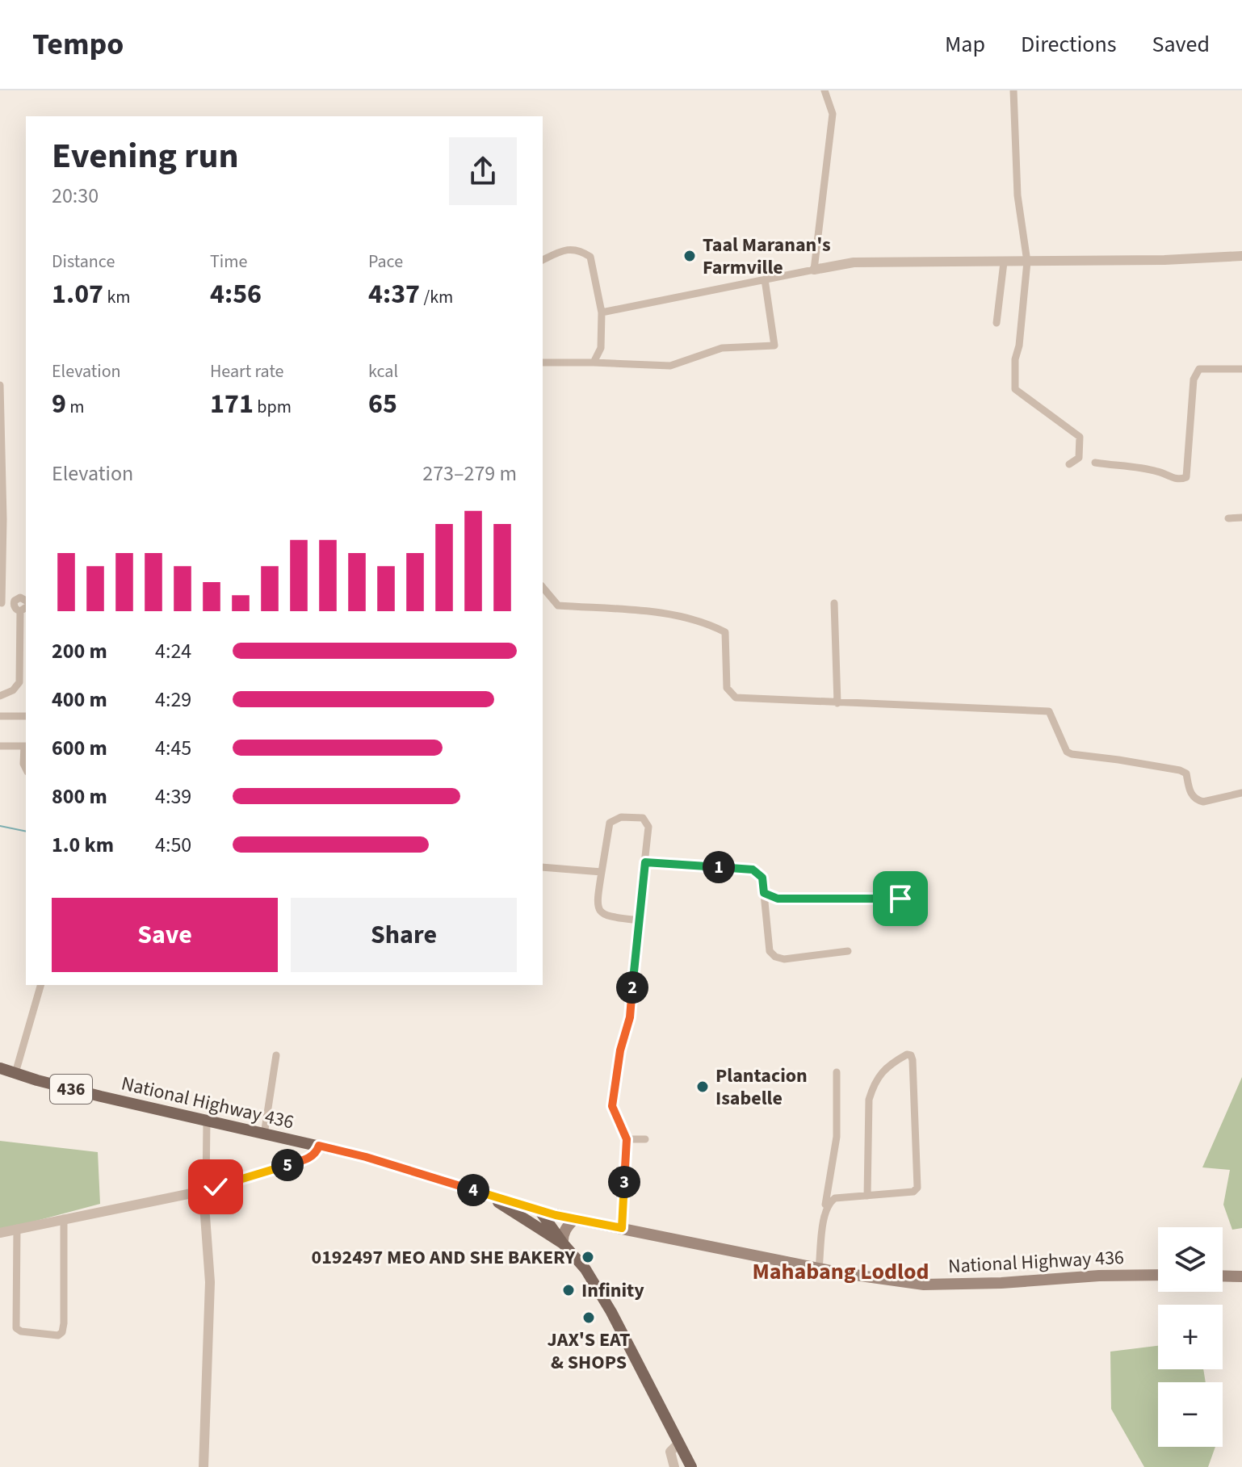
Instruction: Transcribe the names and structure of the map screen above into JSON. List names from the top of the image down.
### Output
{
  "streets": {
    "main road": ["436", "National Highway 436"]
  },
  "districts": ["Mahabang Lodlod"],
  "places": [
    "Taal Maranan's Farmville",
    "Plantacion Isabelle",
    "0192497 MEO AND SHE BAKERY",
    "Infinity",
    "JAX'S EAT & SHOPS"
  ],
  "page": {
    "header": "Tempo",
    "nav": ["Map", "Directions", "Saved"],
    "heading": ["Evening run", "20:30"],
    "stats": [
      ["Distance", "1.07 km"],
      ["Time", "4:56"],
      ["Pace", "4:37 /km"],
      ["Elevation", "9 m"],
      ["Heart rate", "171 bpm"],
      ["kcal", "65"]
    ],
    "chart": ["Elevation", "273–279 m"],
    "list": [
      {
        "name": "200 m",
        "note": "4:24"
      },
      {
        "name": "400 m",
        "note": "4:29"
      },
      {
        "name": "600 m",
        "note": "4:45"
      },
      {
        "name": "800 m",
        "note": "4:39"
      },
      {
        "name": "1.0 km",
        "note": "4:50"
      }
    ],
    "pins": [
      "1",
      "2",
      "5",
      "3",
      "4"
    ],
    "buttons": ["Save", "Share"],
    "map_buttons": ["+", "−"]
  }
}
